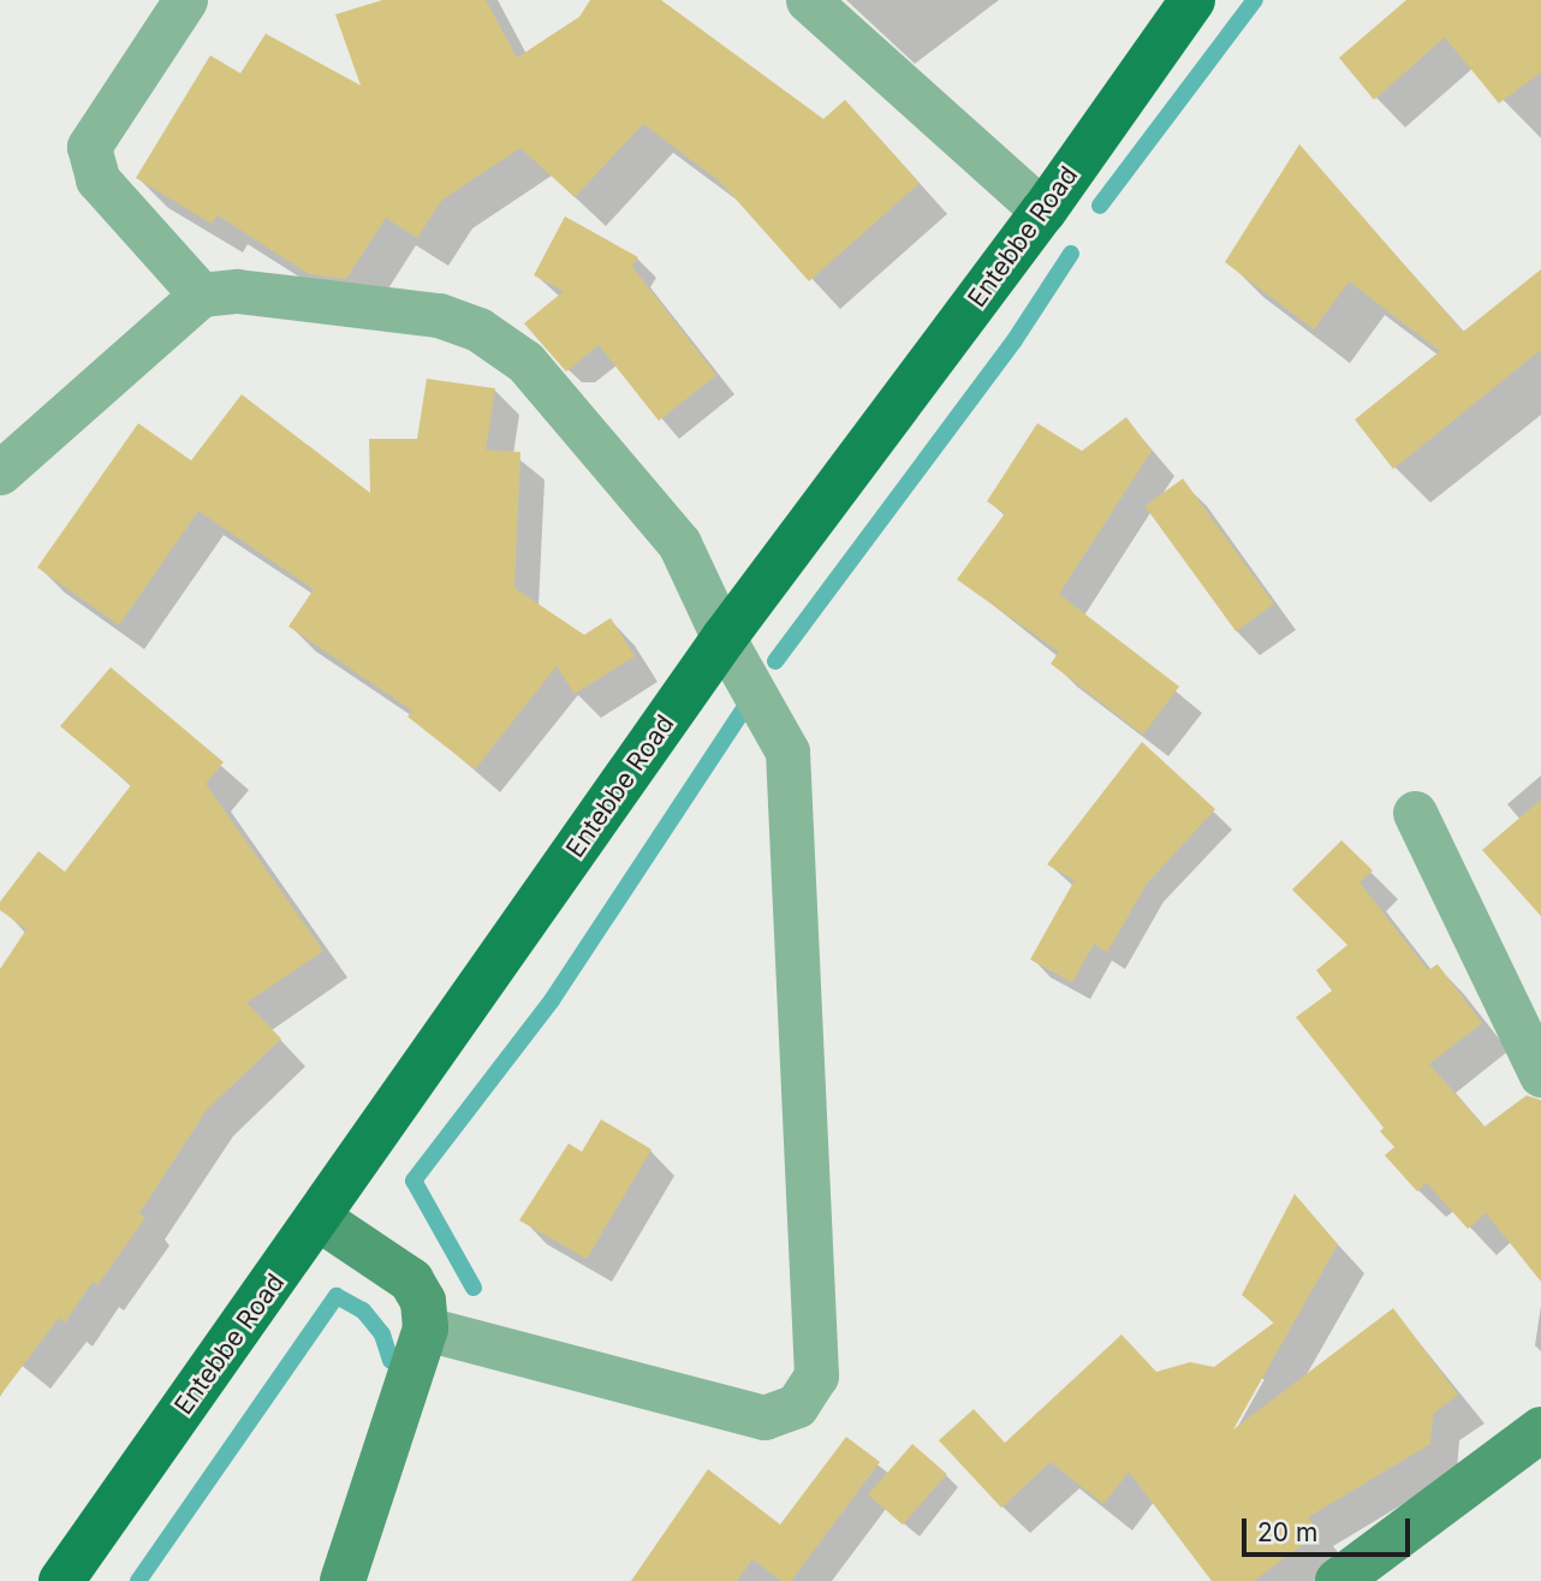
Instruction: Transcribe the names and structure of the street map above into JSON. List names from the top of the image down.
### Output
{
  "streets": {
    "main road": ["Entebbe Road"]
  },
  "scale_bar": "20 m"
}
